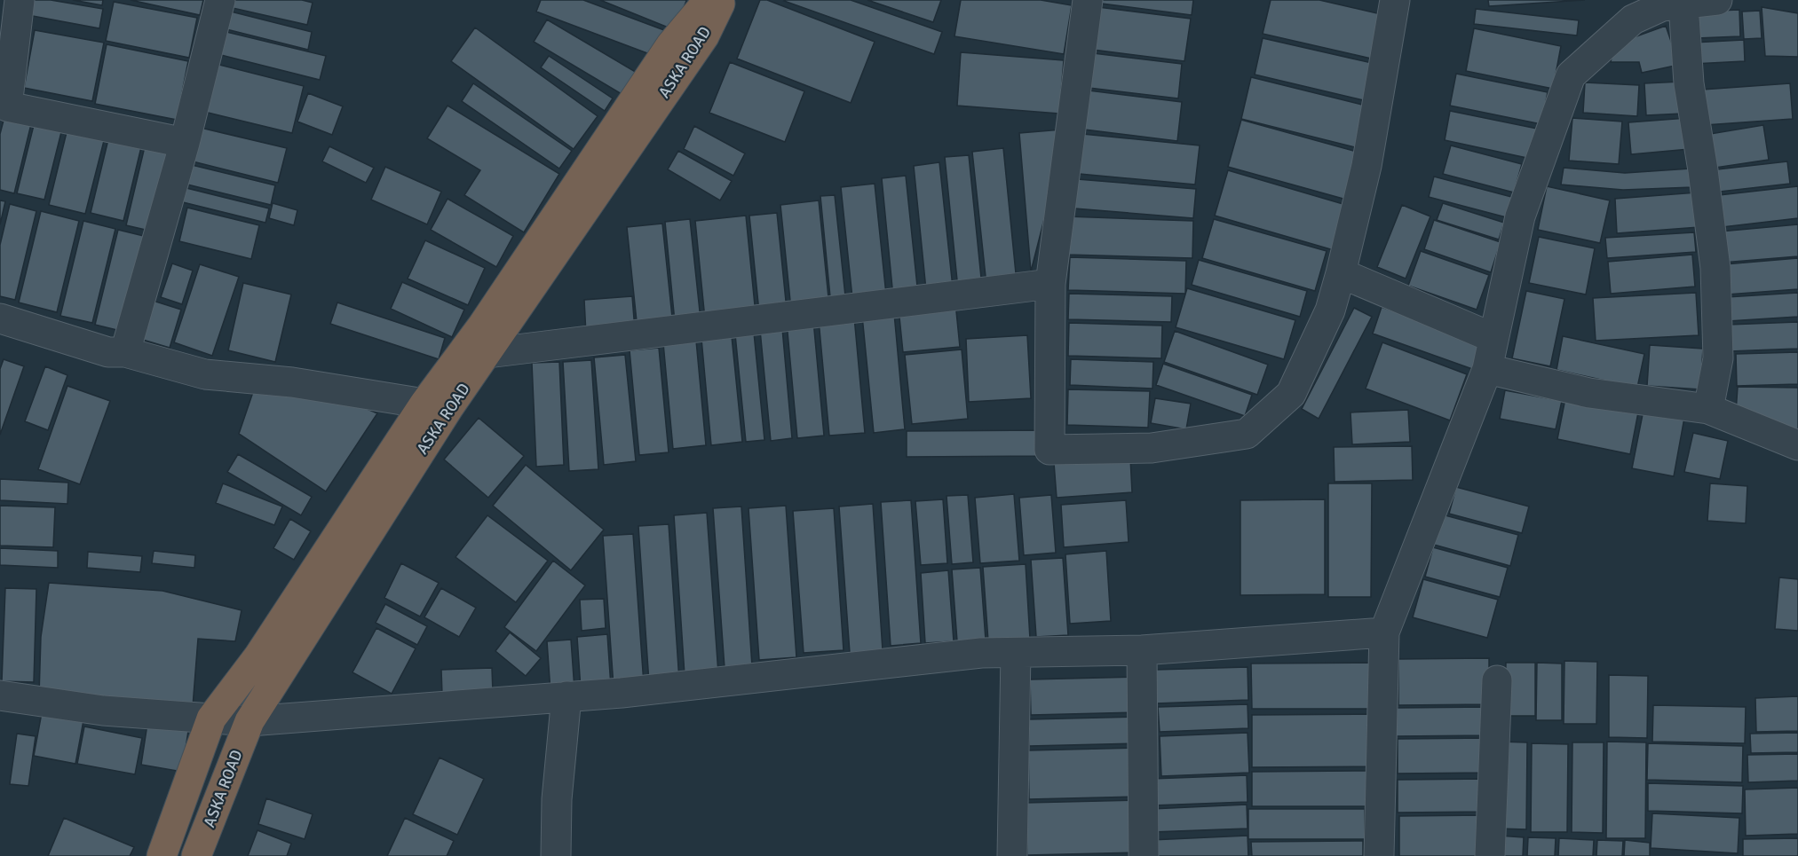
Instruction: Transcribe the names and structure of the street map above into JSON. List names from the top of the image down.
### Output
{
  "streets": {
    "highway": ["ASKA ROAD"]
  }
}
